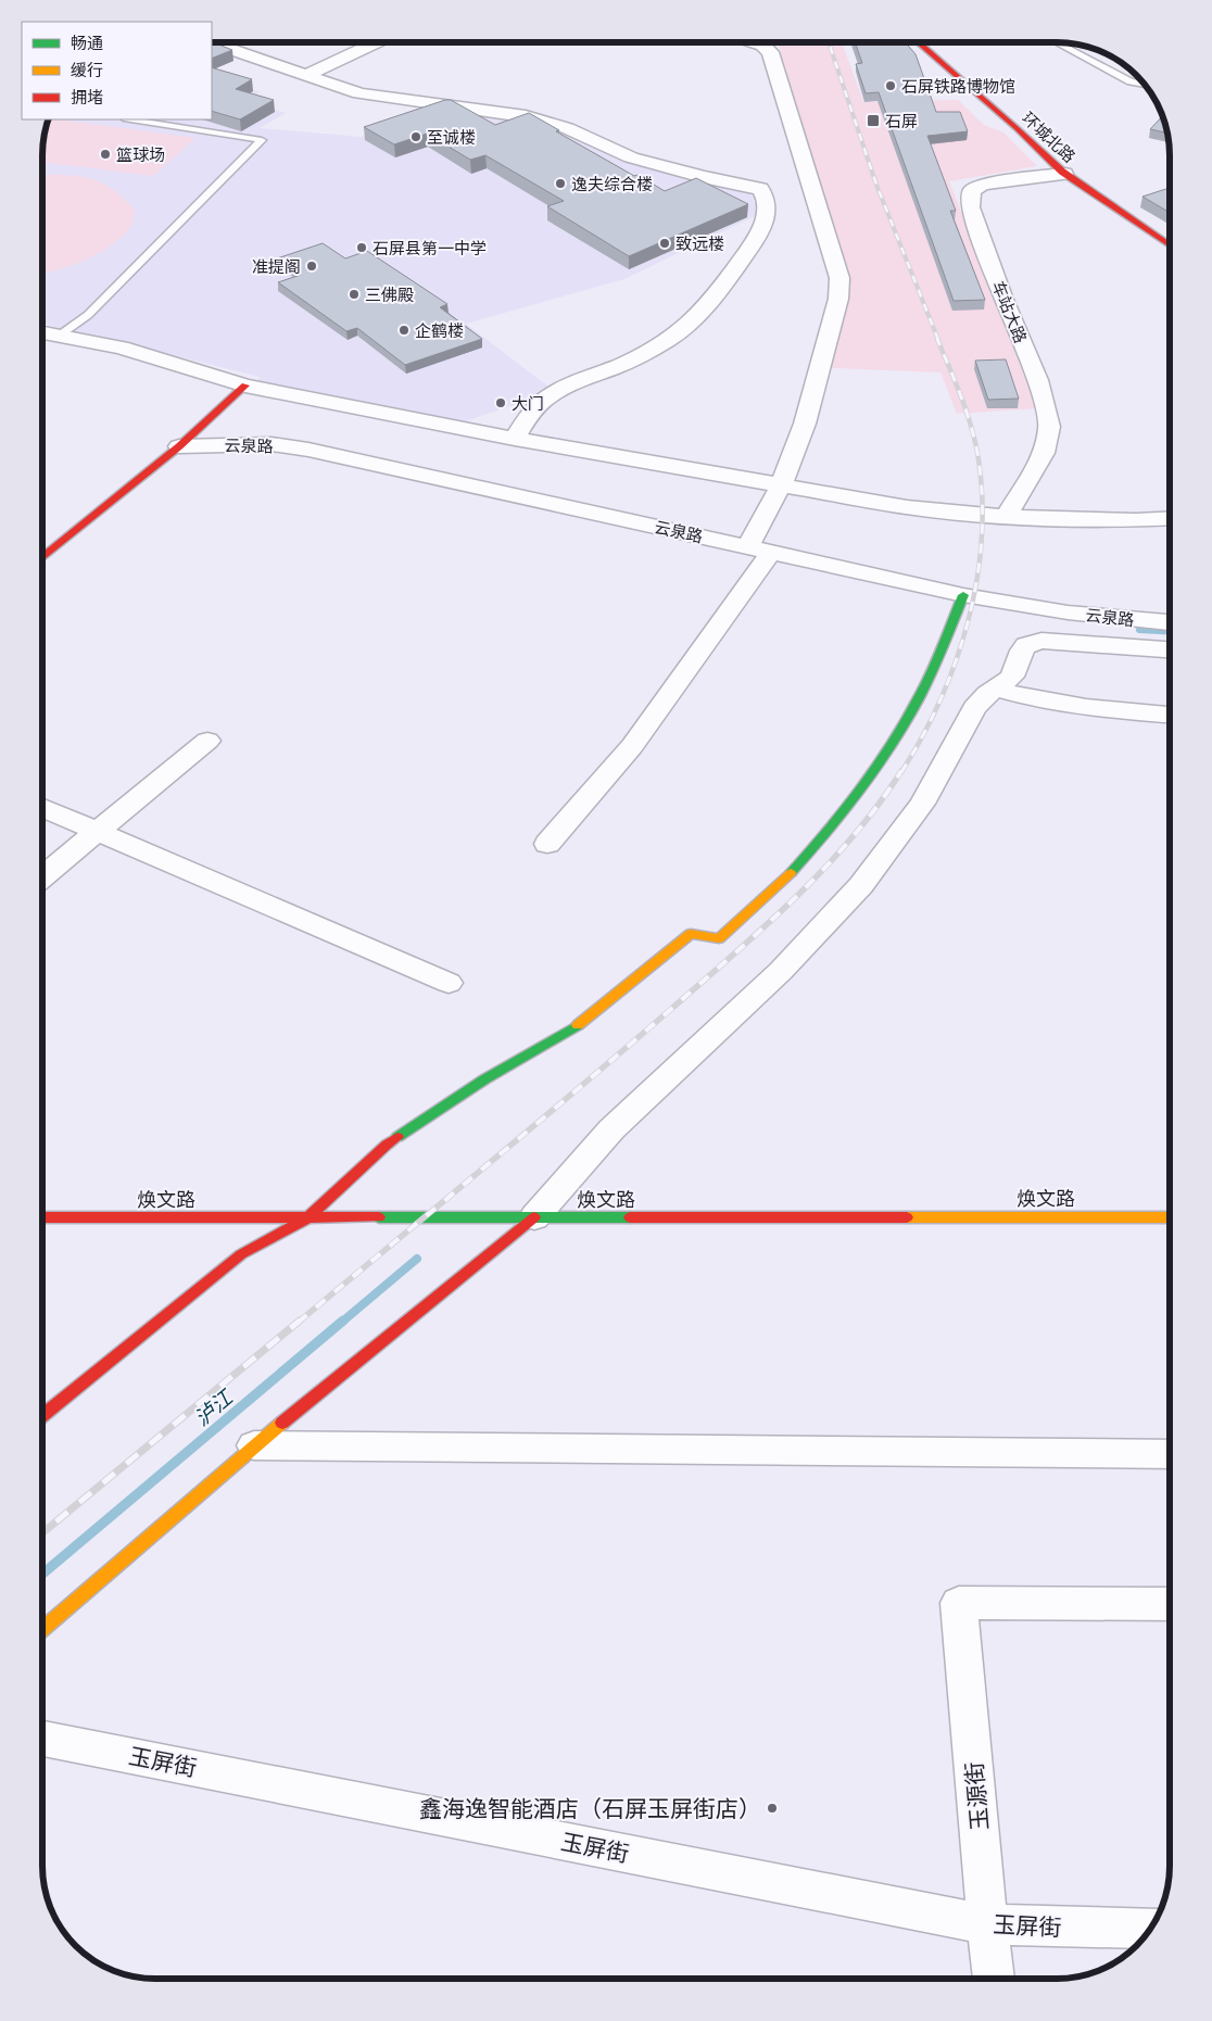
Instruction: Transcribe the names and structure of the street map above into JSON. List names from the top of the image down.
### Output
{
  "streets": {
    "street": [
      "环城北路",
      "车站大路",
      "云泉路",
      "焕文路",
      "玉屏街",
      "玉源街"
    ]
  },
  "crossings": [
    ["环城北路", "车站大路"],
    ["玉屏街", "玉源街"]
  ],
  "water": ["泸江"],
  "places": {
    "other": [
      "石屏铁路博物馆",
      "至诚楼",
      "篮球场",
      "逸夫综合楼",
      "致远楼",
      "石屏县第一中学",
      "准提阁",
      "三佛殿",
      "企鹤楼",
      "大门",
      "鑫海逸智能酒店（石屏玉屏街店）"
    ],
    "transit": ["石屏"]
  },
  "legend": ["畅通", "缓行", "拥堵"]
}
